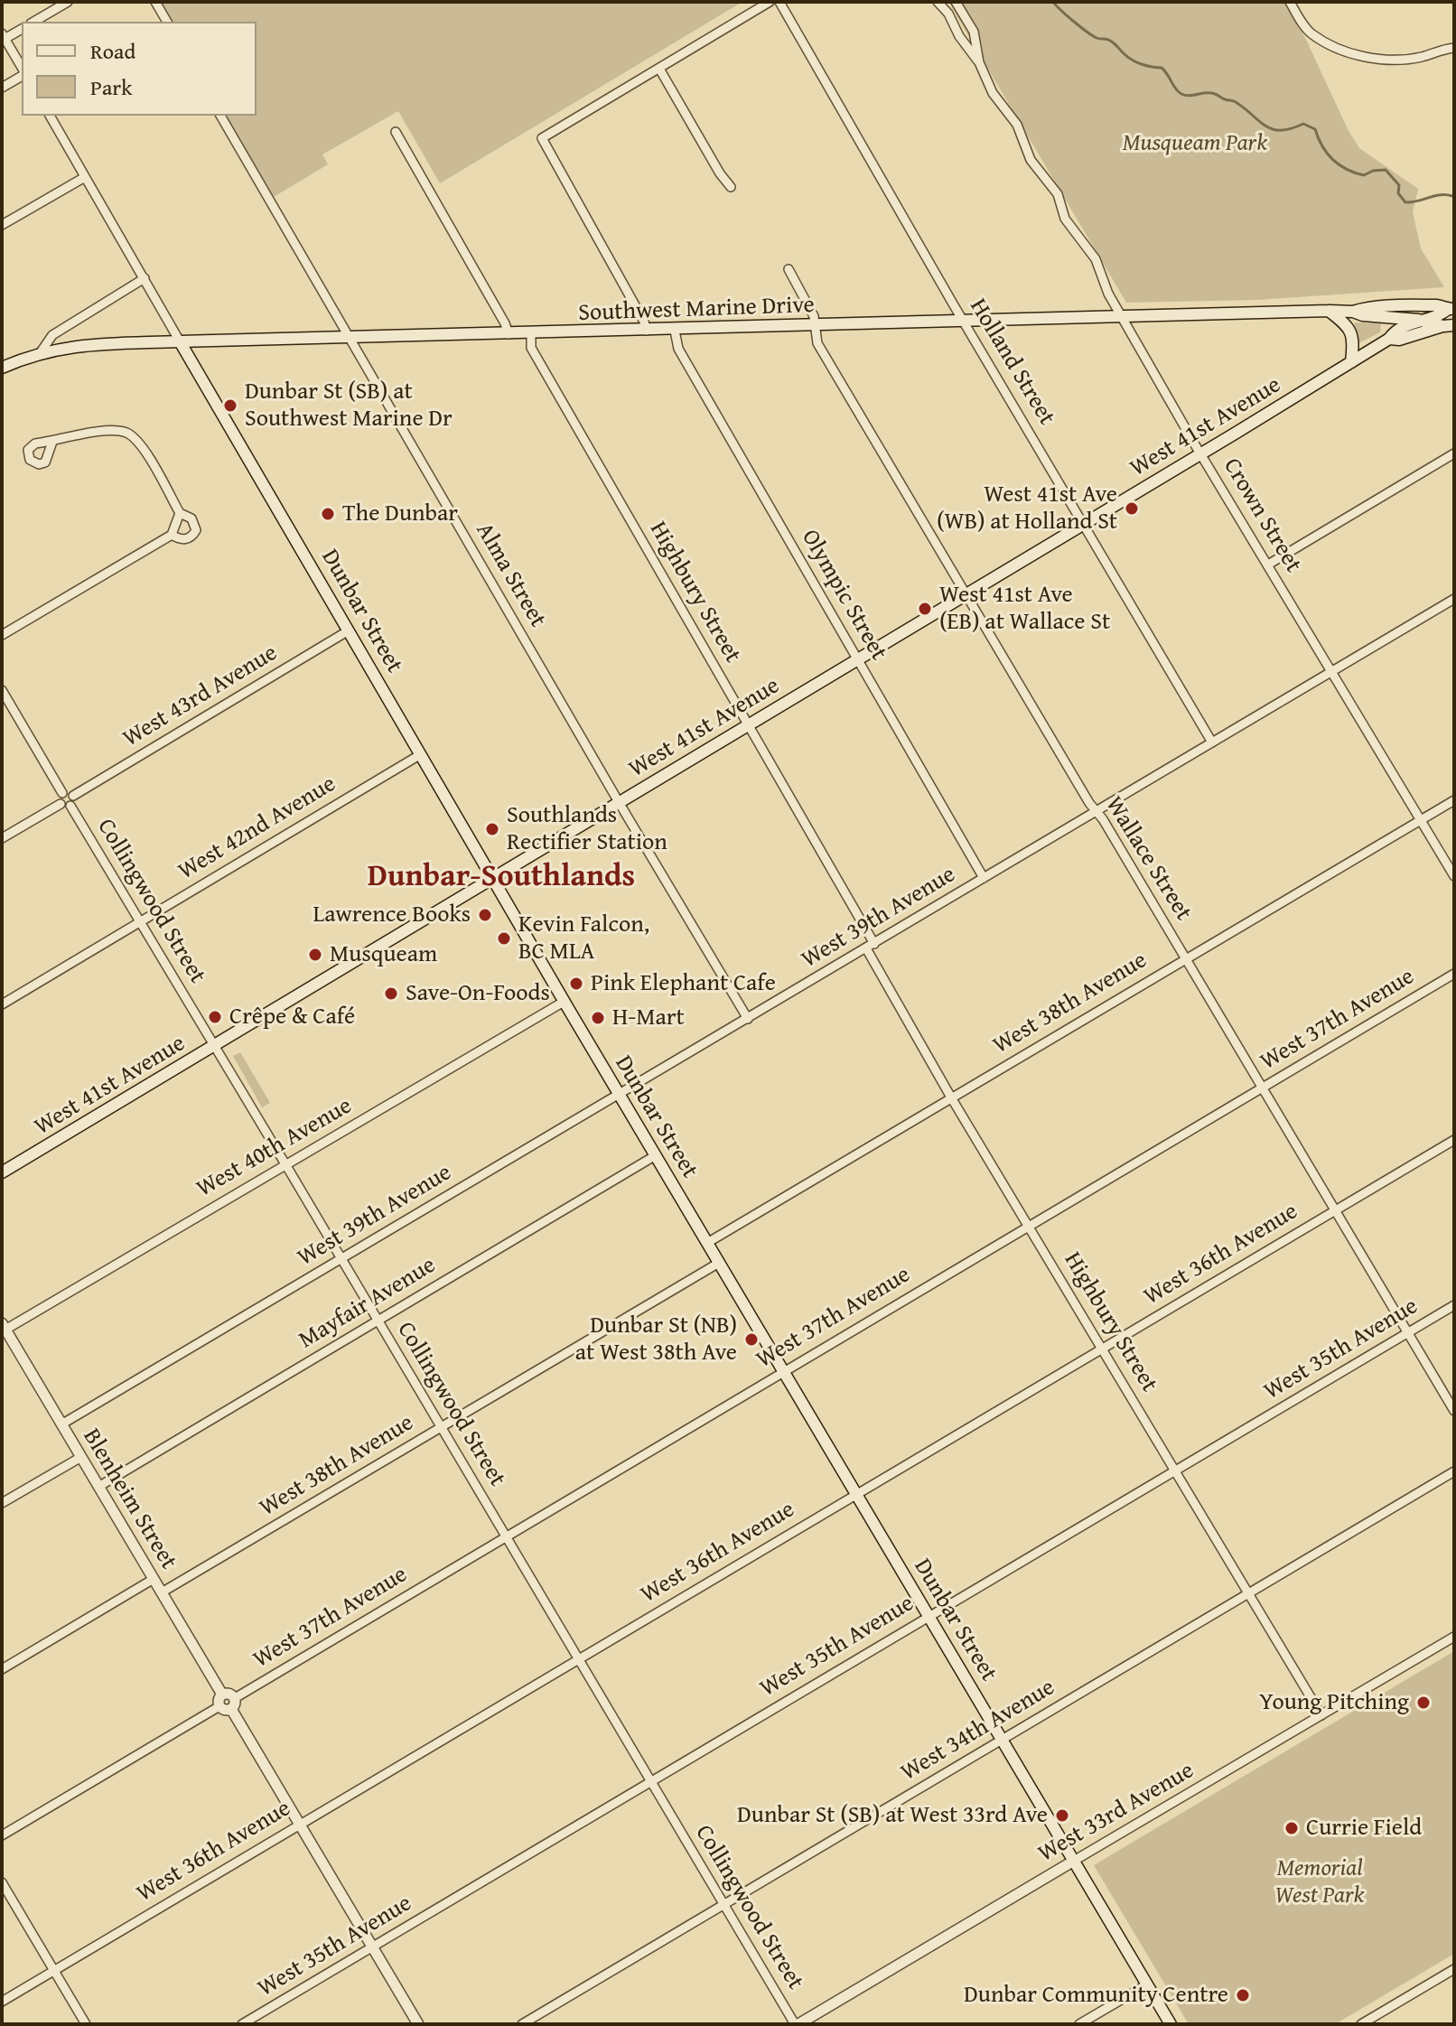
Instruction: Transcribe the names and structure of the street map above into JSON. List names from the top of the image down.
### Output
{
  "streets": {
    "main road": ["Southwest Marine Drive", "West 41st Avenue", "Dunbar Street"],
    "street": [
      "Holland Street",
      "Crown Street",
      "Alma Street",
      "Highbury Street",
      "Olympic Street",
      "West 43rd Avenue",
      "West 42nd Avenue",
      "Wallace Street",
      "Collingwood Street",
      "West 39th Avenue",
      "West 38th Avenue",
      "West 37th Avenue",
      "West 40th Avenue",
      "West 36th Avenue",
      "Mayfair Avenue",
      "West 35th Avenue",
      "Blenheim Street",
      "West 34th Avenue",
      "West 33rd Avenue"
    ]
  },
  "crossings": [
    ["Southwest Marine Drive", "Holland Street"],
    ["Southwest Marine Drive", "West 41st Avenue"],
    ["Southwest Marine Drive", "Crown Street"],
    ["Southwest Marine Drive", "Alma Street"],
    ["Southwest Marine Drive", "Highbury Street"],
    ["Southwest Marine Drive", "Olympic Street"],
    ["Southwest Marine Drive", "Dunbar Street"],
    ["Southwest Marine Drive", "Wallace Street"],
    ["Holland Street", "West 41st Avenue"],
    ["Holland Street", "West 39th Avenue"],
    ["West 41st Avenue", "Crown Street"],
    ["West 41st Avenue", "Alma Street"],
    ["West 41st Avenue", "Highbury Street"],
    ["West 41st Avenue", "Olympic Street"],
    ["West 41st Avenue", "Dunbar Street"],
    ["West 41st Avenue", "Wallace Street"],
    ["West 41st Avenue", "Collingwood Street"],
    ["Crown Street", "West 39th Avenue"],
    ["Crown Street", "West 38th Avenue"],
    ["Alma Street", "West 39th Avenue"],
    ["Highbury Street", "West 39th Avenue"],
    ["Highbury Street", "West 38th Avenue"],
    ["Highbury Street", "West 37th Avenue"],
    ["Highbury Street", "West 36th Avenue"],
    ["Highbury Street", "West 35th Avenue"],
    ["Highbury Street", "West 34th Avenue"],
    ["Highbury Street", "West 33rd Avenue"],
    ["Olympic Street", "West 39th Avenue"],
    ["Dunbar Street", "West 43rd Avenue"],
    ["Dunbar Street", "West 42nd Avenue"],
    ["Dunbar Street", "West 39th Avenue"],
    ["Dunbar Street", "West 38th Avenue"],
    ["Dunbar Street", "West 37th Avenue"],
    ["Dunbar Street", "West 40th Avenue"],
    ["Dunbar Street", "West 36th Avenue"],
    ["Dunbar Street", "Mayfair Avenue"],
    ["Dunbar Street", "West 35th Avenue"],
    ["Dunbar Street", "West 34th Avenue"],
    ["Dunbar Street", "West 33rd Avenue"],
    ["West 43rd Avenue", "Collingwood Street"],
    ["West 42nd Avenue", "Collingwood Street"],
    ["Wallace Street", "West 39th Avenue"],
    ["Wallace Street", "West 38th Avenue"],
    ["Wallace Street", "West 37th Avenue"],
    ["Wallace Street", "West 36th Avenue"],
    ["Wallace Street", "West 35th Avenue"],
    ["Collingwood Street", "West 39th Avenue"],
    ["Collingwood Street", "West 38th Avenue"],
    ["Collingwood Street", "West 37th Avenue"],
    ["Collingwood Street", "West 40th Avenue"],
    ["Collingwood Street", "West 36th Avenue"],
    ["Collingwood Street", "Mayfair Avenue"],
    ["Collingwood Street", "West 35th Avenue"],
    ["Collingwood Street", "West 34th Avenue"],
    ["Collingwood Street", "West 33rd Avenue"],
    ["West 39th Avenue", "Blenheim Street"],
    ["West 38th Avenue", "Blenheim Street"],
    ["West 37th Avenue", "Blenheim Street"],
    ["West 40th Avenue", "Blenheim Street"],
    ["Mayfair Avenue", "Blenheim Street"]
  ],
  "districts": ["Dunbar-Southlands"],
  "parks": ["Musqueam Park", "Memorial West Park"],
  "places": [
    "Dunbar St (SB) at Southwest Marine Dr",
    "West 41st Ave (WB) at Holland St",
    "The Dunbar",
    "West 41st Ave (EB) at Wallace St",
    "Southlands Rectifier Station",
    "Lawrence Books",
    "Kevin Falcon, BC MLA",
    "Musqueam",
    "Pink Elephant Cafe",
    "Save-On-Foods",
    "Crêpe & Café",
    "H-Mart",
    "Dunbar St (NB) at West 38th Ave",
    "Young Pitching",
    "Dunbar St (SB) at West 33rd Ave",
    "Currie Field",
    "Dunbar Community Centre"
  ],
  "legend": ["Road", "Park"]
}
